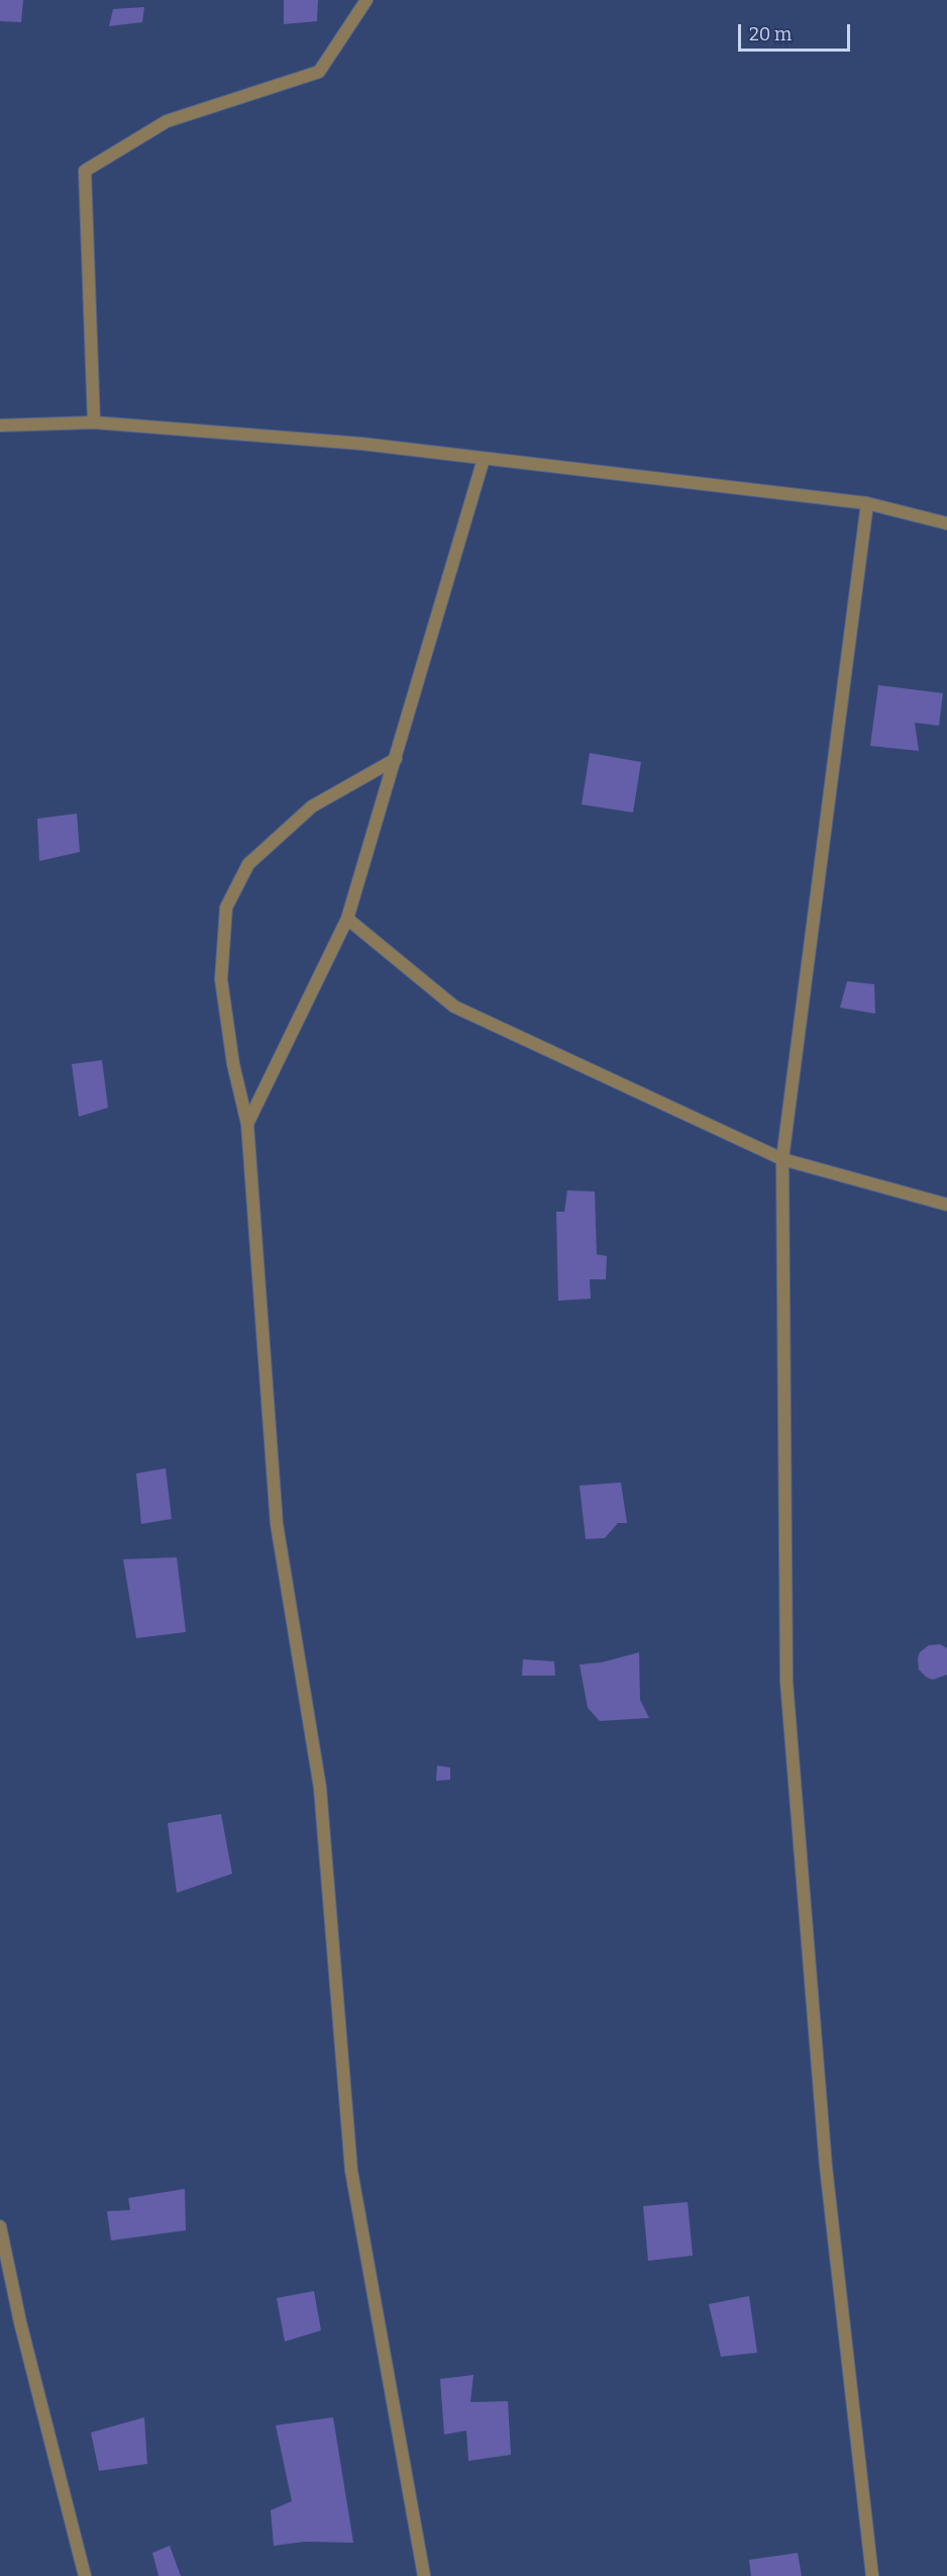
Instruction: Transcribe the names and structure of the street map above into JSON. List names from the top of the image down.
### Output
{
  "scale_bar": "20 m"
}
